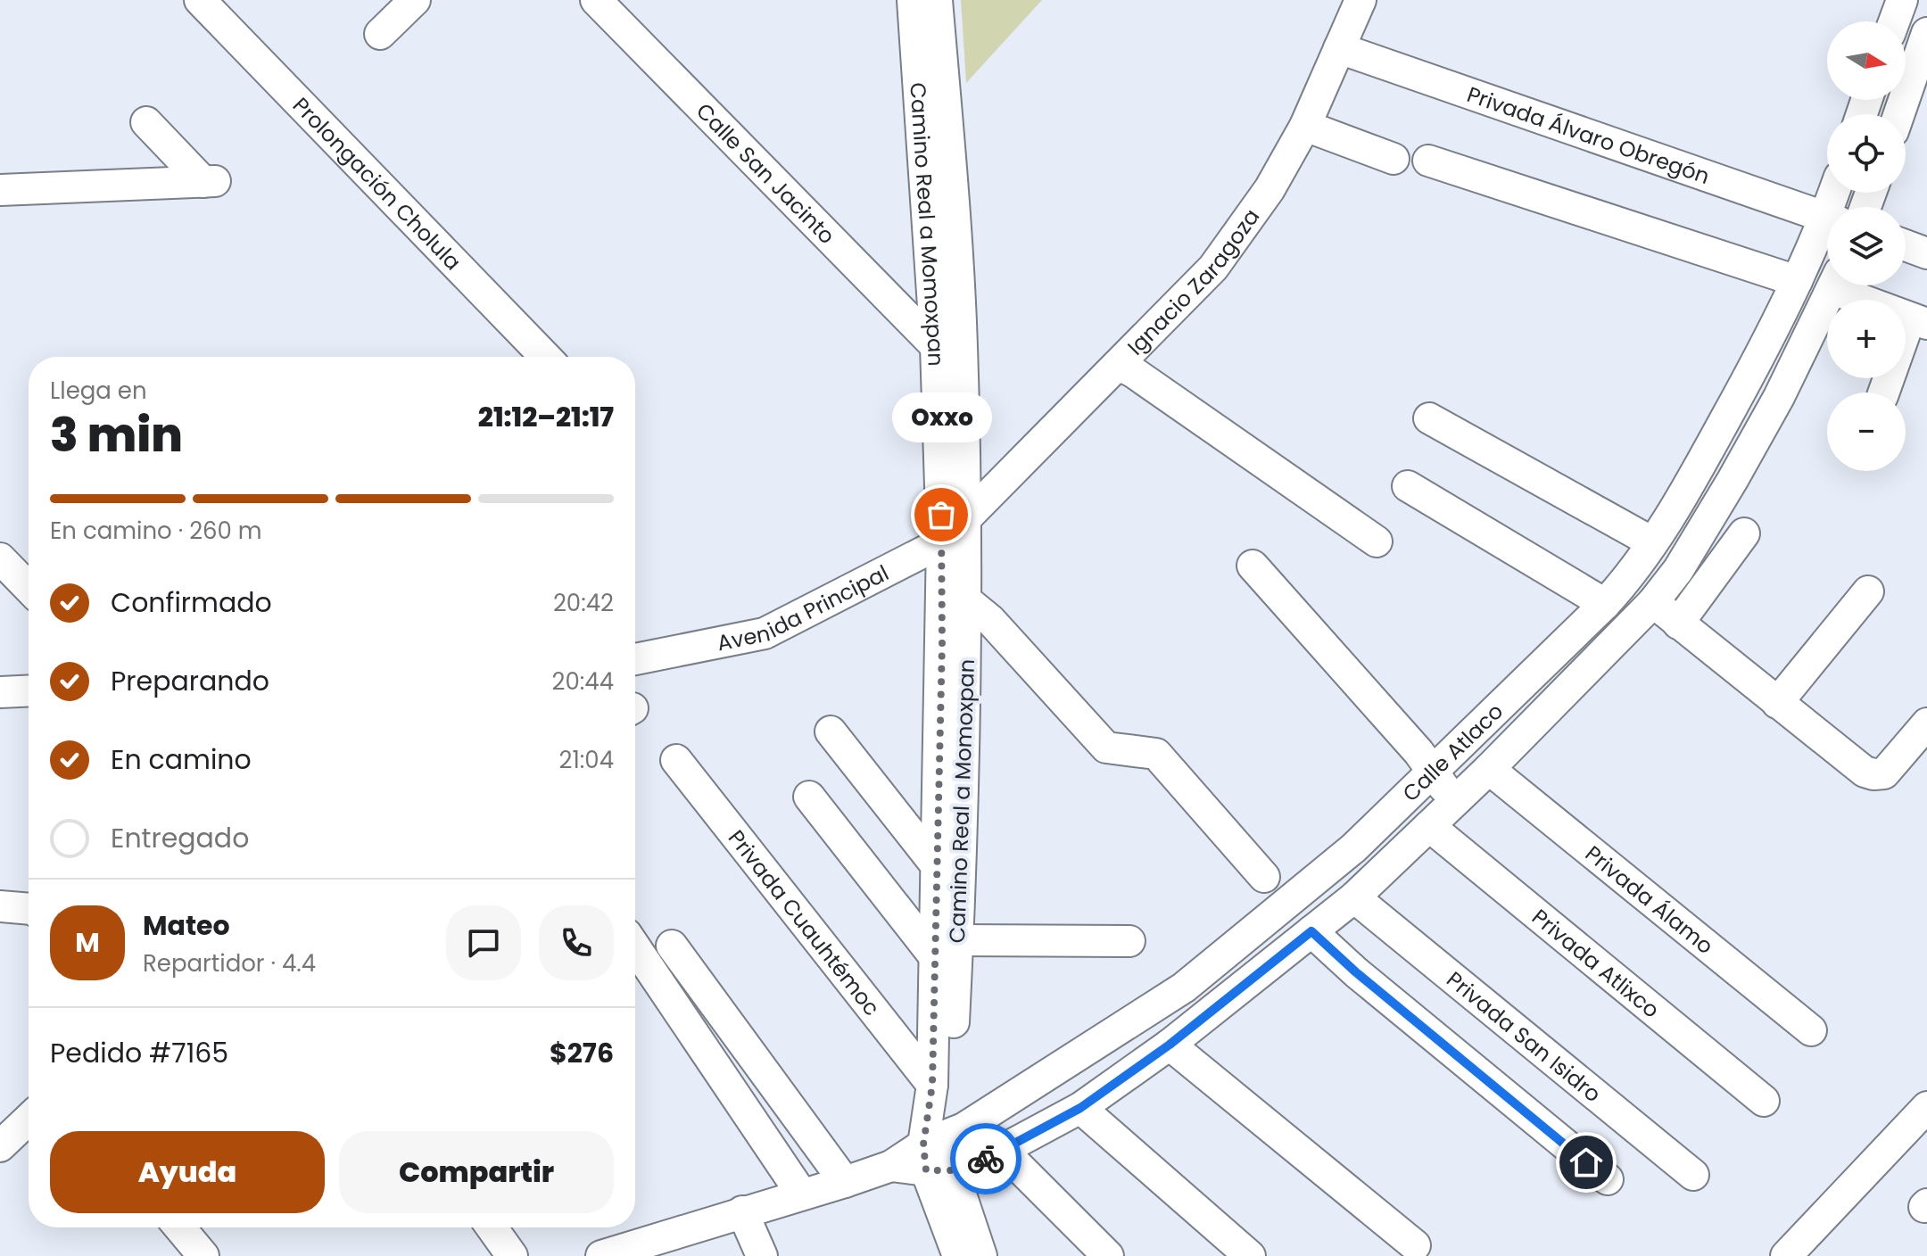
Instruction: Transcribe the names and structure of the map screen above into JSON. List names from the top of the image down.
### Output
{
  "streets": {
    "street": [
      "Privada Álvaro Obregón",
      "Calle San Jacinto",
      "Prolongación Cholula",
      "Camino Real a Momoxpan",
      "Ignacio Zaragoza",
      "Avenida Principal",
      "Calle Atlaco",
      "Privada Álamo",
      "Privada Cuauhtémoc",
      "Privada Atlixco",
      "Privada San Isidro"
    ]
  },
  "crossings": [
    ["Privada Álvaro Obregón", "Ignacio Zaragoza"],
    ["Calle San Jacinto", "Camino Real a Momoxpan"],
    ["Camino Real a Momoxpan", "Ignacio Zaragoza"],
    ["Camino Real a Momoxpan", "Avenida Principal"],
    ["Camino Real a Momoxpan", "Calle Atlaco"],
    ["Camino Real a Momoxpan", "Privada Cuauhtémoc"],
    ["Ignacio Zaragoza", "Avenida Principal"],
    ["Calle Atlaco", "Privada Álamo"],
    ["Calle Atlaco", "Privada Atlixco"],
    ["Calle Atlaco", "Privada San Isidro"]
  ],
  "places": ["Oxxo"],
  "north": "right",
  "page": {
    "map_buttons": ["+", "−"],
    "heading": ["3 min", "Llega en", "21:12–21:17"],
    "panel": [
      "Mateo",
      "Repartidor · 4.4",
      "Pedido #7165",
      "$276"
    ],
    "bubble": "Oxxo",
    "bar": "En camino · 260 m",
    "list": [
      ["Confirmado", "20:42"],
      ["Preparando", "20:44"],
      ["En camino", "21:04"],
      "Entregado"
    ],
    "round": "M",
    "buttons": ["Ayuda", "Compartir"]
  }
}
